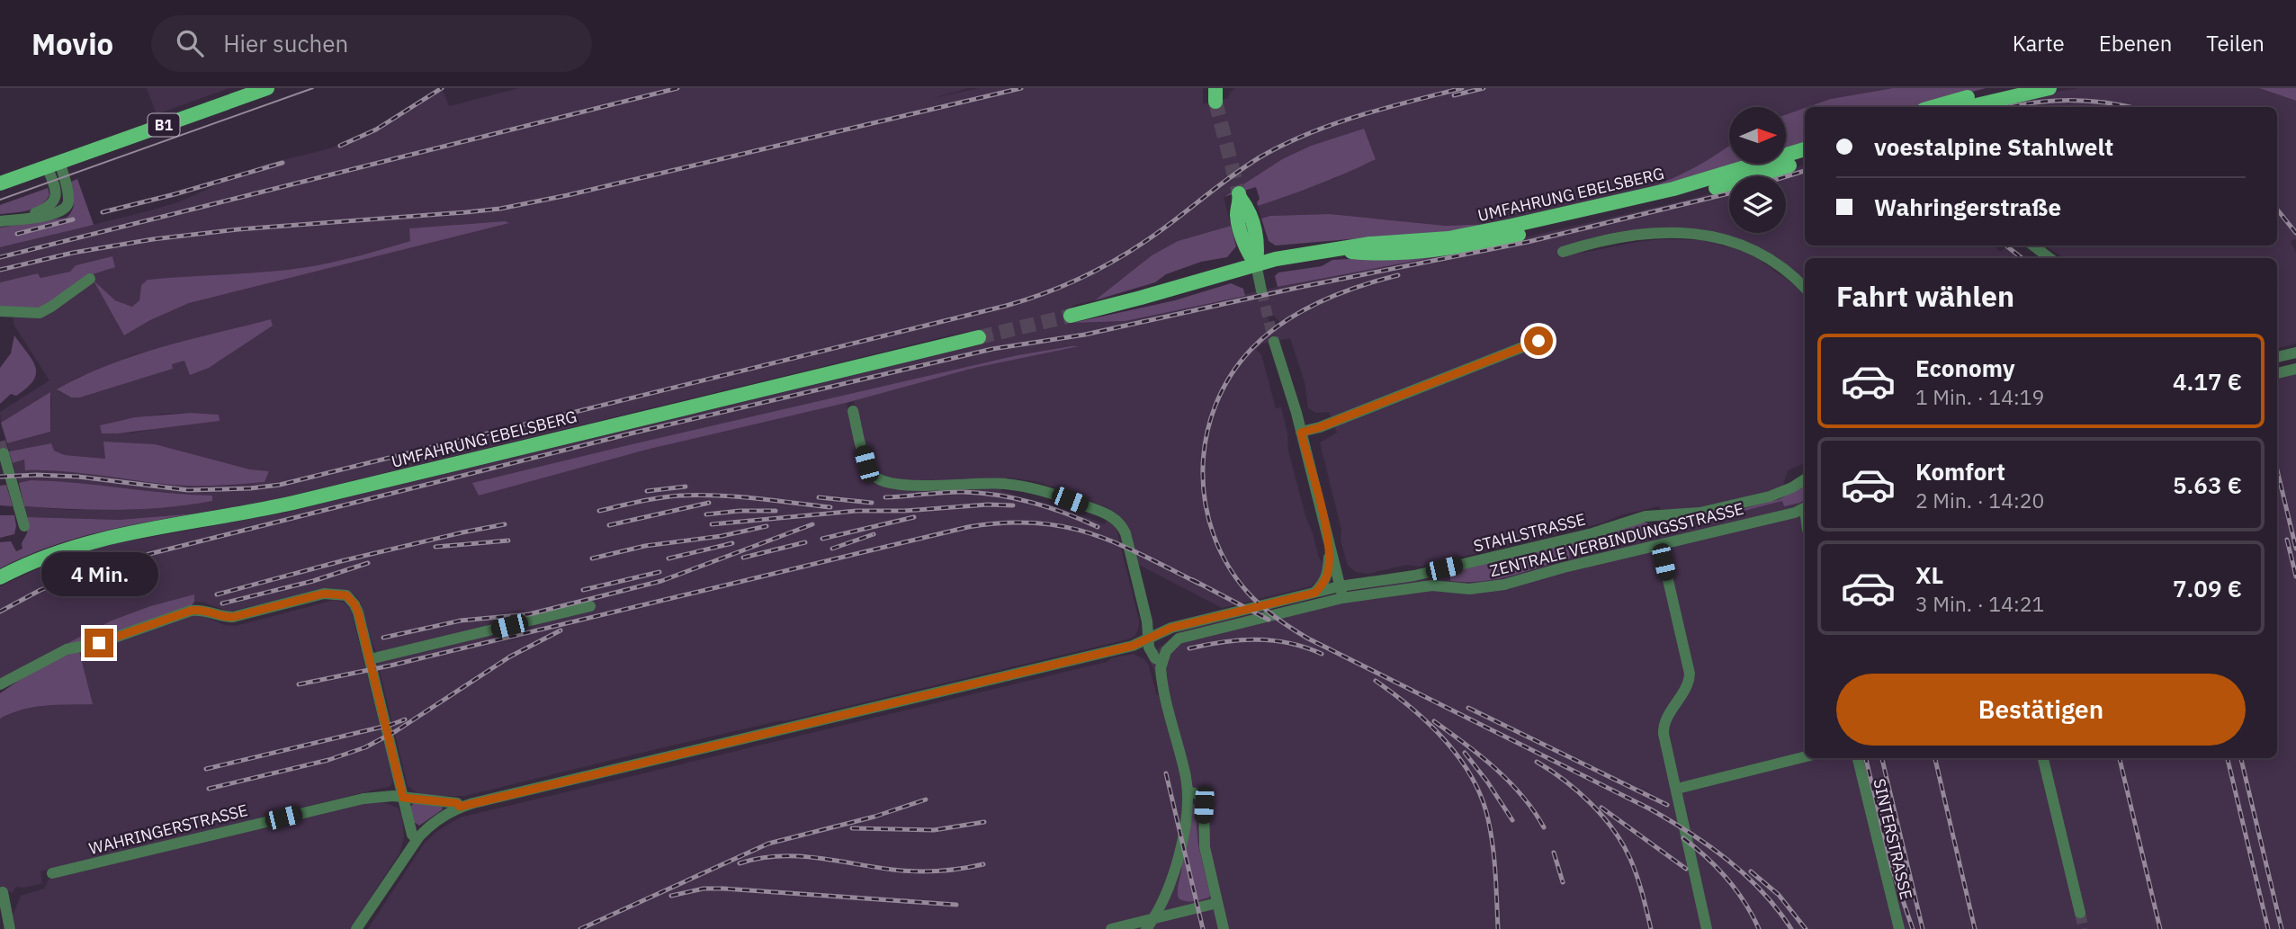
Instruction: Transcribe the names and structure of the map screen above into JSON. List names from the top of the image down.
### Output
{
  "streets": {
    "main road": ["B1", "UMFAHRUNG EBELSBERG"],
    "street": [
      "STAHLSTRASSE",
      "ZENTRALE VERBINDUNGSSTRASSE",
      "WAHRINGERSTRASSE",
      "SINTERSTRASSE"
    ]
  },
  "crossings": [
    ["STAHLSTRASSE", "WAHRINGERSTRASSE"]
  ],
  "north": "right",
  "page": {
    "header": "Movio",
    "search": "Hier suchen",
    "nav": ["Karte", "Ebenen", "Teilen"],
    "banner": ["voestalpine Stahlwelt", "Wahringerstraße"],
    "heading": "Fahrt wählen",
    "list": [
      {
        "name": "Economy",
        "note": "1 Min. · 14:19",
        "value": "4.17 €"
      },
      {
        "name": "Komfort",
        "note": "2 Min. · 14:20",
        "value": "5.63 €"
      },
      {
        "name": "XL",
        "note": "3 Min. · 14:21",
        "value": "7.09 €"
      }
    ],
    "bubble": "4 Min.",
    "buttons": "Bestätigen"
  }
}
